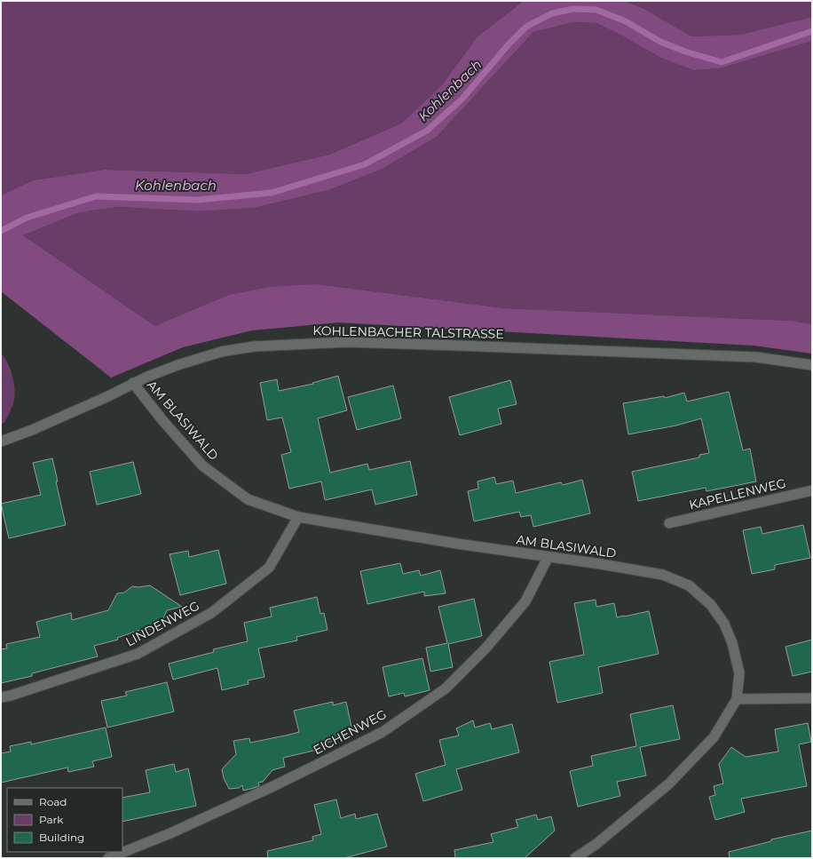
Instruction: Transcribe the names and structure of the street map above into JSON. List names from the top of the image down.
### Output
{
  "streets": {
    "street": [
      "KOHLENBACHER TALSTRASSE",
      "AM BLASIWALD",
      "KAPELLENWEG",
      "LINDENWEG",
      "EICHENWEG"
    ]
  },
  "crossings": [
    ["KOHLENBACHER TALSTRASSE", "AM BLASIWALD"],
    ["AM BLASIWALD", "LINDENWEG"],
    ["AM BLASIWALD", "EICHENWEG"]
  ],
  "water": ["Kohlenbach"],
  "legend": ["Road", "Park", "Building"]
}
